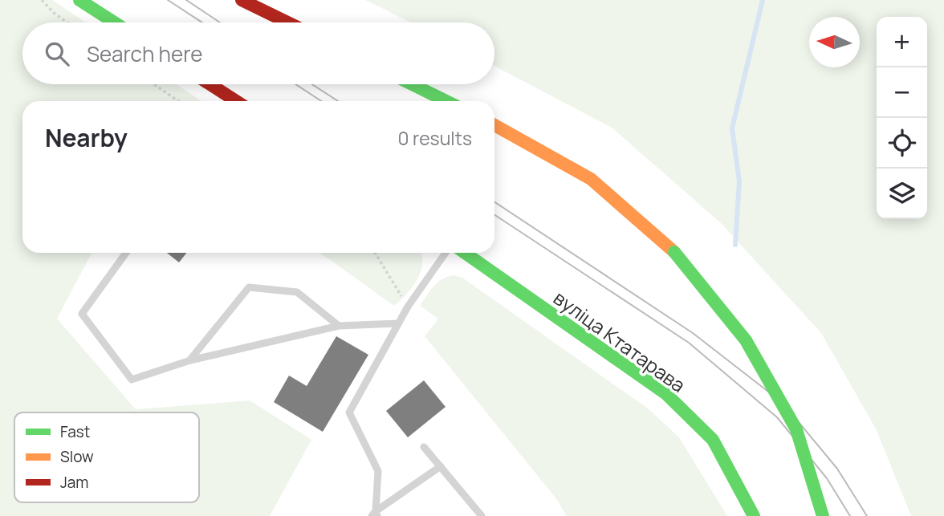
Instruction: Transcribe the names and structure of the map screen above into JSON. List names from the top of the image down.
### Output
{
  "streets": {
    "main road": ["вуліца Ктатарава"]
  },
  "legend": ["Fast", "Slow", "Jam"],
  "north": "left",
  "page": {
    "map_buttons": ["+", "−"],
    "search": "Search here",
    "heading": ["Nearby", "0 results"]
  }
}
